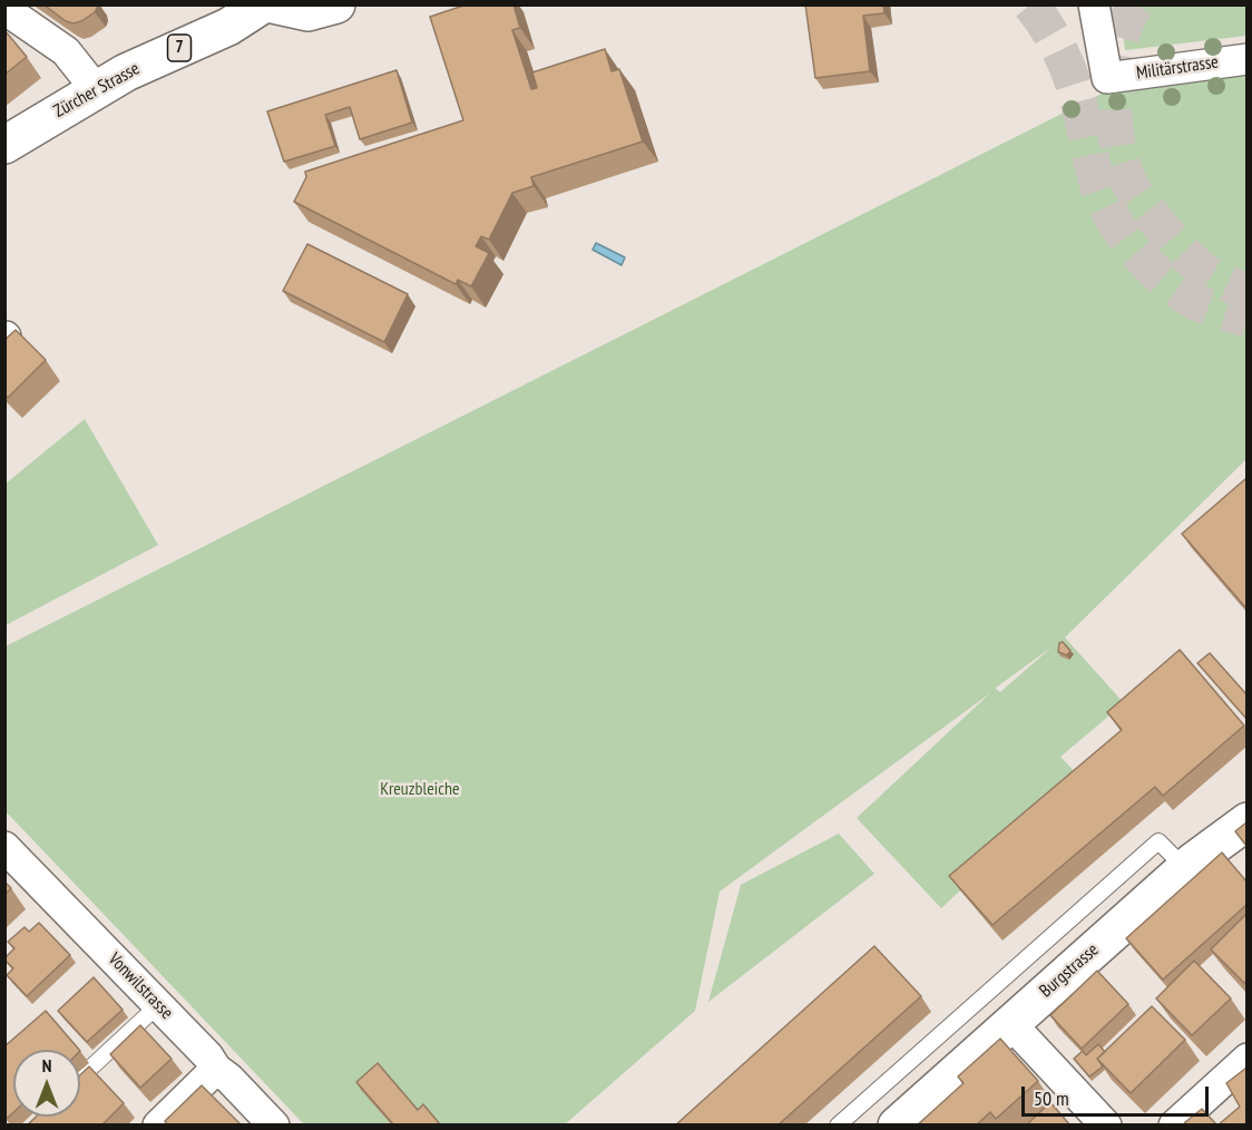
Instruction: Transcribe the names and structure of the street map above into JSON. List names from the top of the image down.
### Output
{
  "streets": {
    "main road": ["7", "Zürcher Strasse", "Burgstrasse"],
    "street": ["Militärstrasse", "Vonwilstrasse"]
  },
  "parks": ["Kreuzbleiche"],
  "scale_bar": "50 m",
  "north": "top"
}
